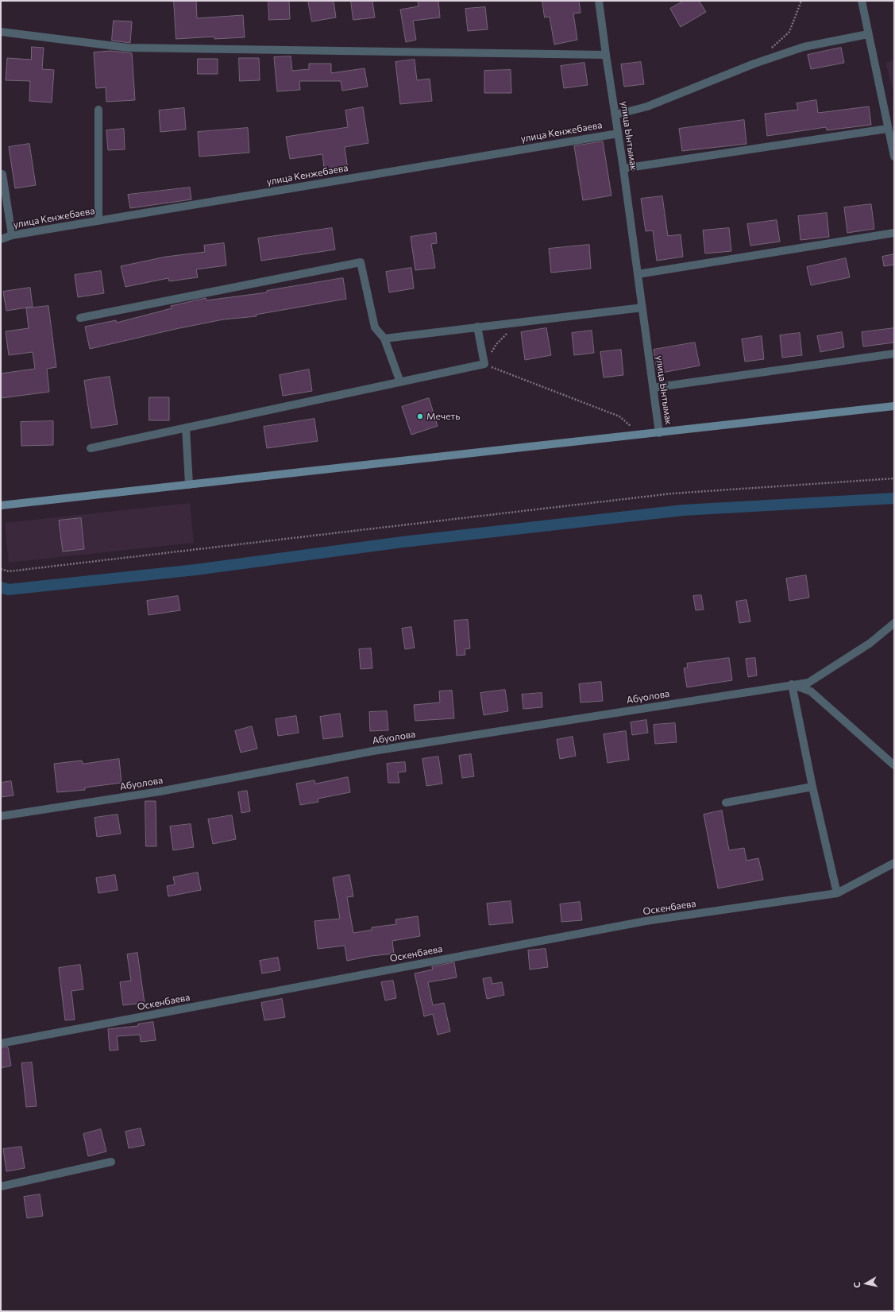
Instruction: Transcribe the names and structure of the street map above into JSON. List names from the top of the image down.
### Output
{
  "streets": {
    "street": [
      "улица Кенжебаева",
      "улица Ынтымак",
      "Абуолова",
      "Оскенбаева"
    ]
  },
  "crossings": [
    ["улица Кенжебаева", "улица Ынтымак"]
  ],
  "places": ["Мечеть"],
  "north": "left"
}
